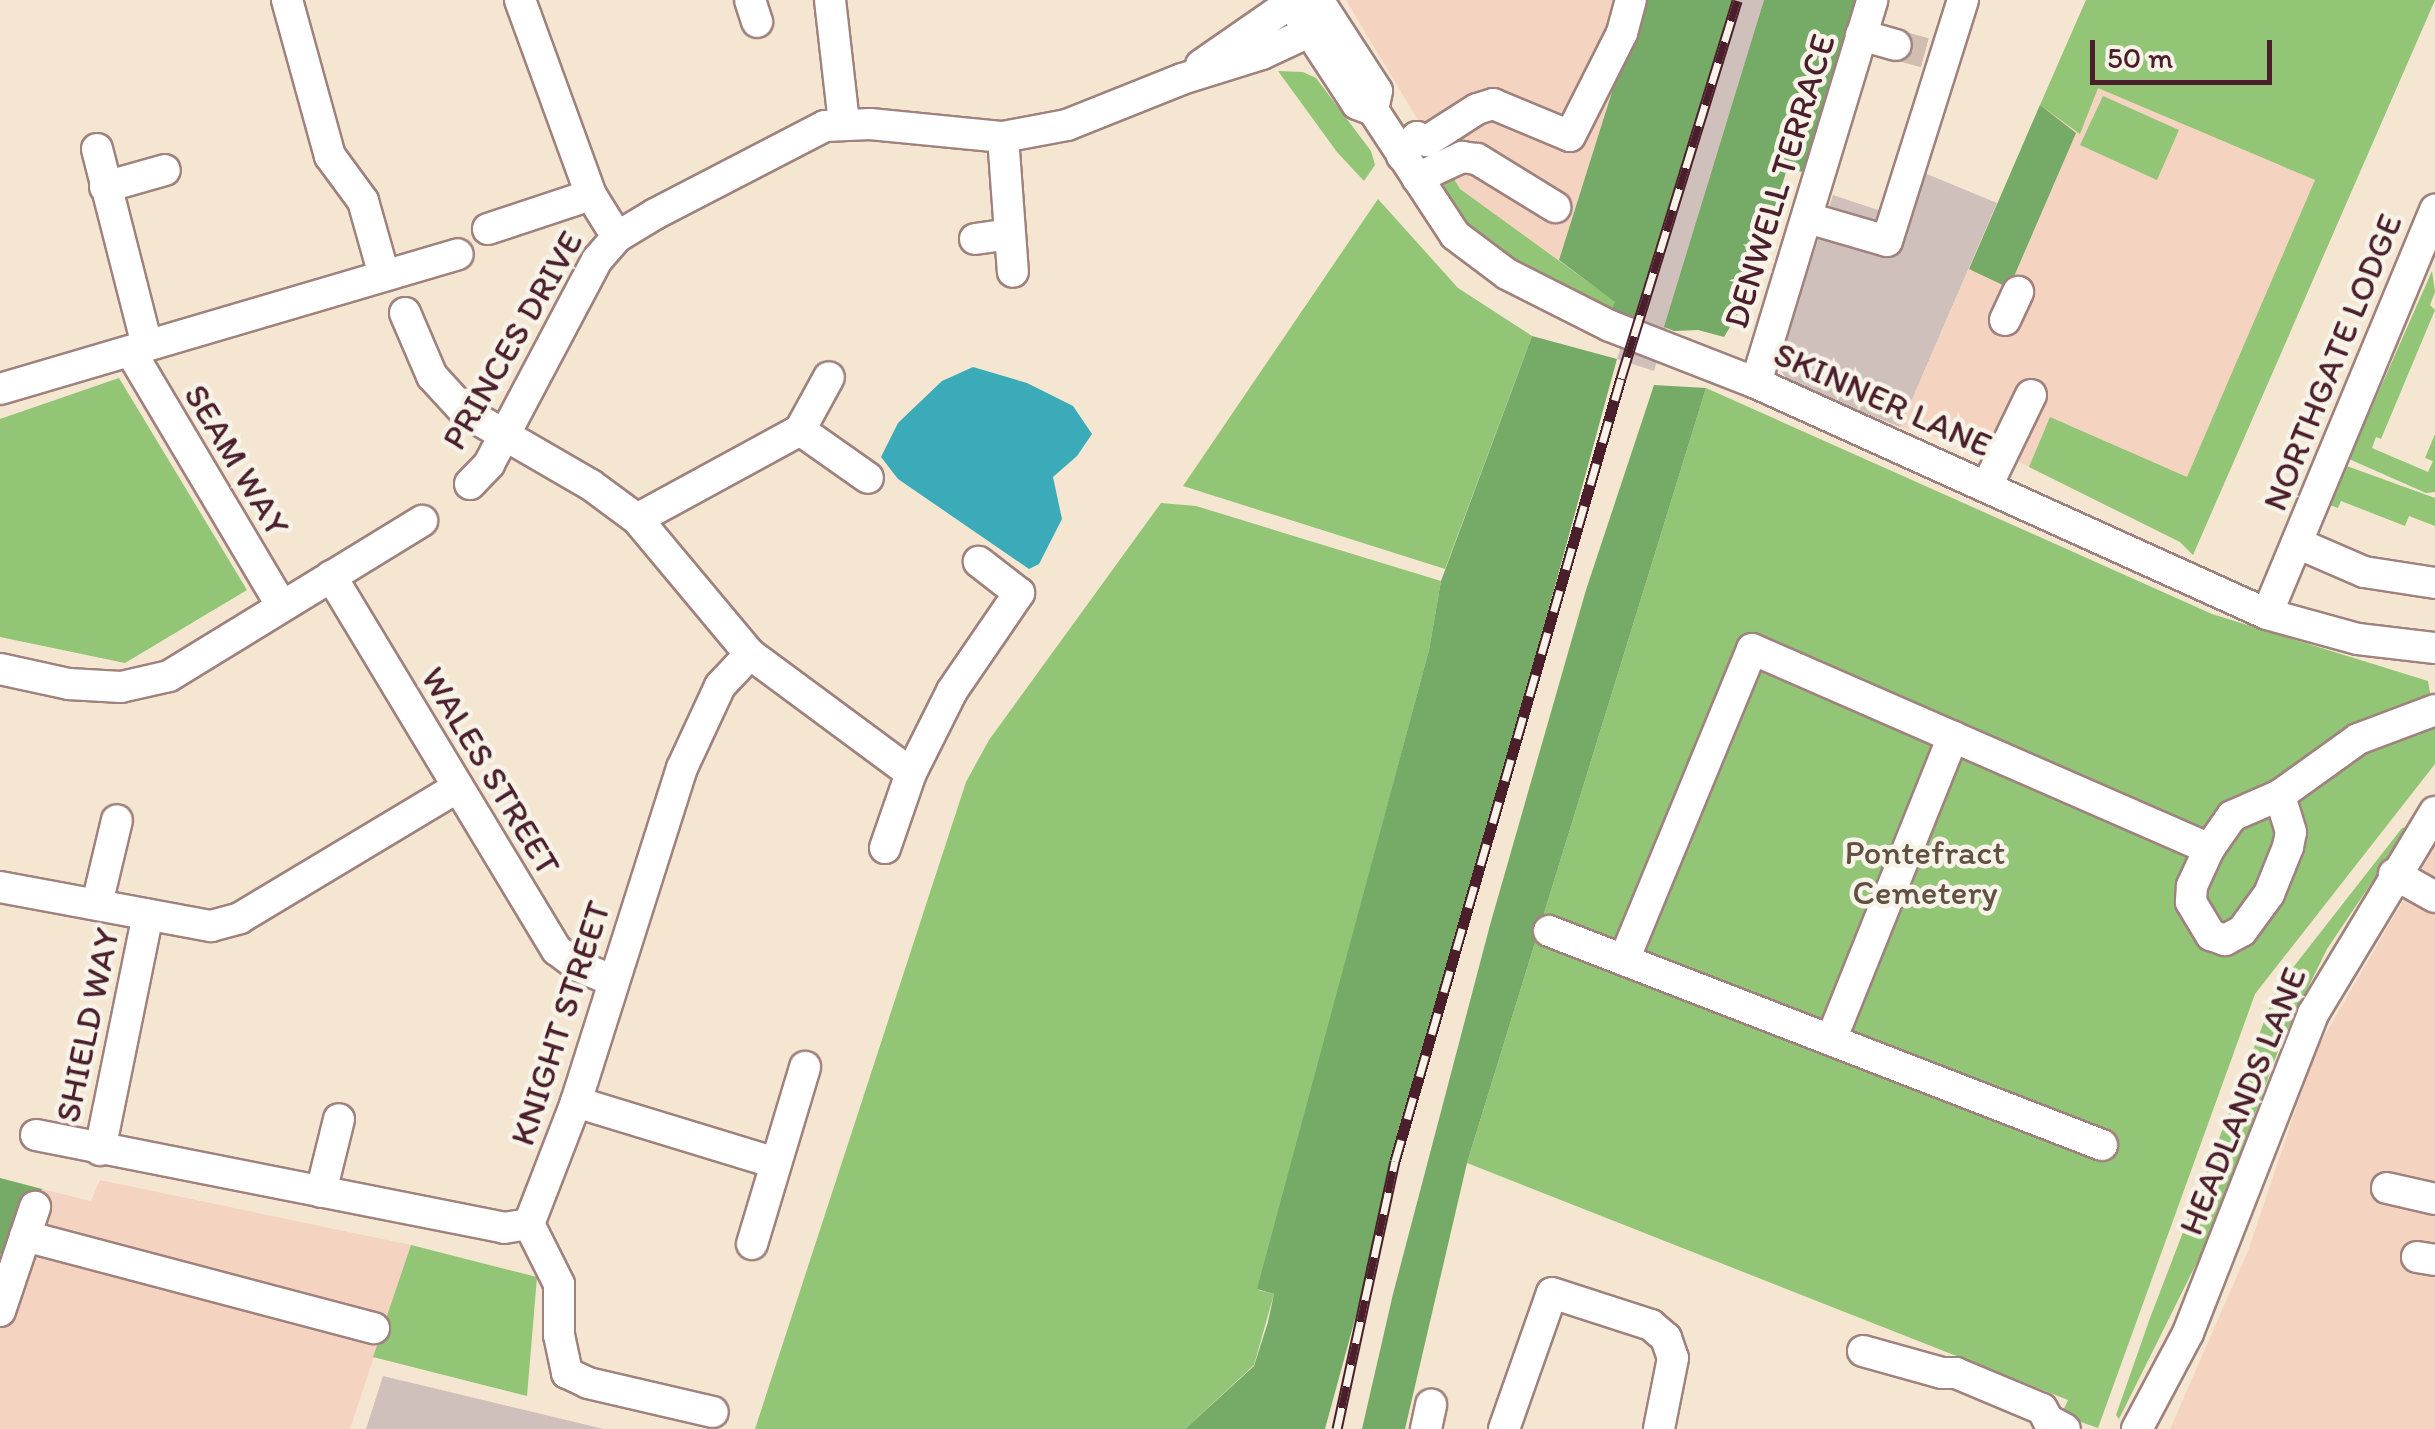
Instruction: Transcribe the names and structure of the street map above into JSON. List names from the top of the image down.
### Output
{
  "streets": {
    "street": [
      "DENWELL TERRACE",
      "PRINCES DRIVE",
      "NORTHGATE LODGE",
      "SKINNER LANE",
      "SEAM WAY",
      "WALES STREET",
      "KNIGHT STREET",
      "SHIELD WAY",
      "HEADLANDS LANE"
    ]
  },
  "crossings": [
    ["DENWELL TERRACE", "SKINNER LANE"],
    ["PRINCES DRIVE", "SKINNER LANE"],
    ["NORTHGATE LODGE", "SKINNER LANE"],
    ["WALES STREET", "KNIGHT STREET"]
  ],
  "parks": ["Pontefract Cemetery"],
  "scale_bar": "50 m"
}
